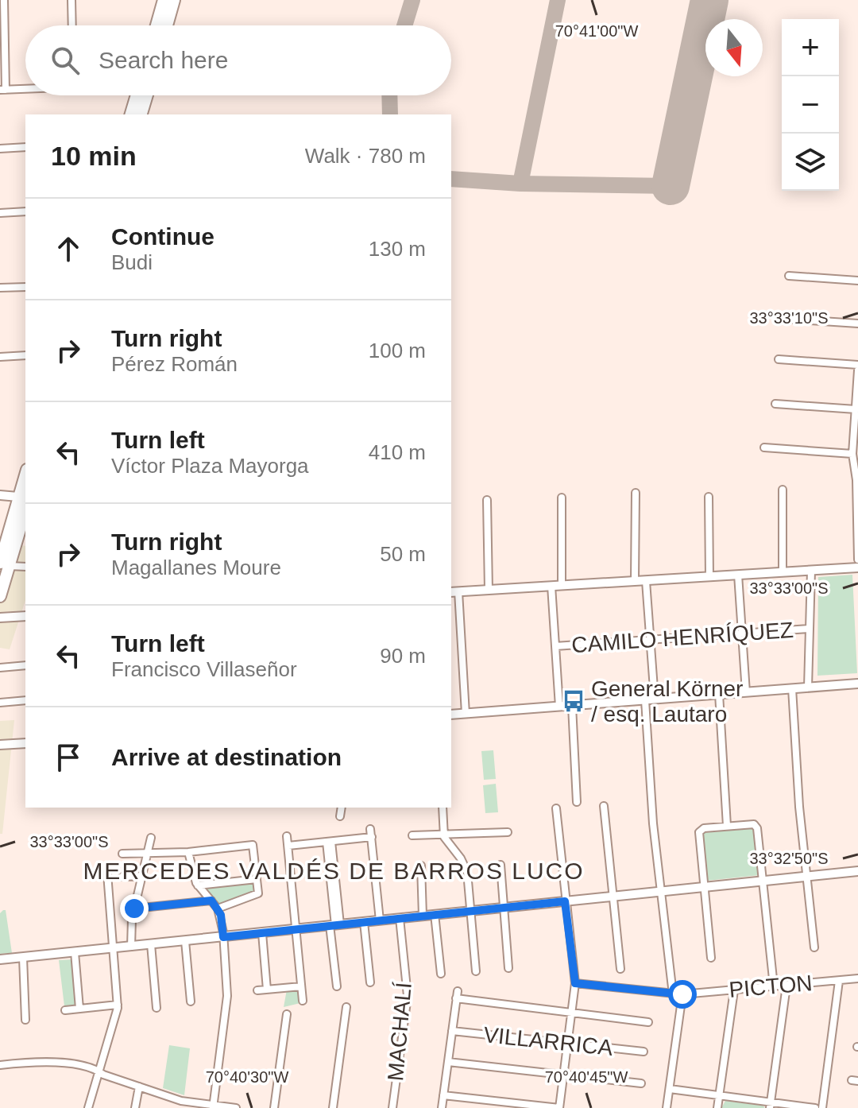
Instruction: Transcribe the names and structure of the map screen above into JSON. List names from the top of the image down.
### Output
{
  "streets": {
    "street": [
      "CAMILO HENRÍQUEZ",
      "PICTON",
      "MACHALÍ",
      "VILLARRICA"
    ]
  },
  "districts": ["MERCEDES VALDÉS DE BARROS LUCO"],
  "places": {
    "bus stop": ["General Körner / esq. Lautaro"]
  },
  "north": "bottom",
  "page": {
    "map_buttons": ["+", "−"],
    "search": "Search here",
    "heading": ["10 min", "Walk · 780 m"],
    "list": [
      ["Continue", "Budi", "130 m"],
      ["Turn right", "Pérez Román", "100 m"],
      ["Turn left", "Víctor Plaza Mayorga", "410 m"],
      ["Turn right", "Magallanes Moure", "50 m"],
      ["Turn left", "Francisco Villaseñor", "90 m"],
      "Arrive at destination"
    ]
  },
  "coordinates": [
    "70°41'00\"W",
    "33°33'10\"S",
    "33°33'00\"S",
    "33°32'50\"S",
    "70°40'30\"W",
    "70°40'45\"W"
  ]
}
